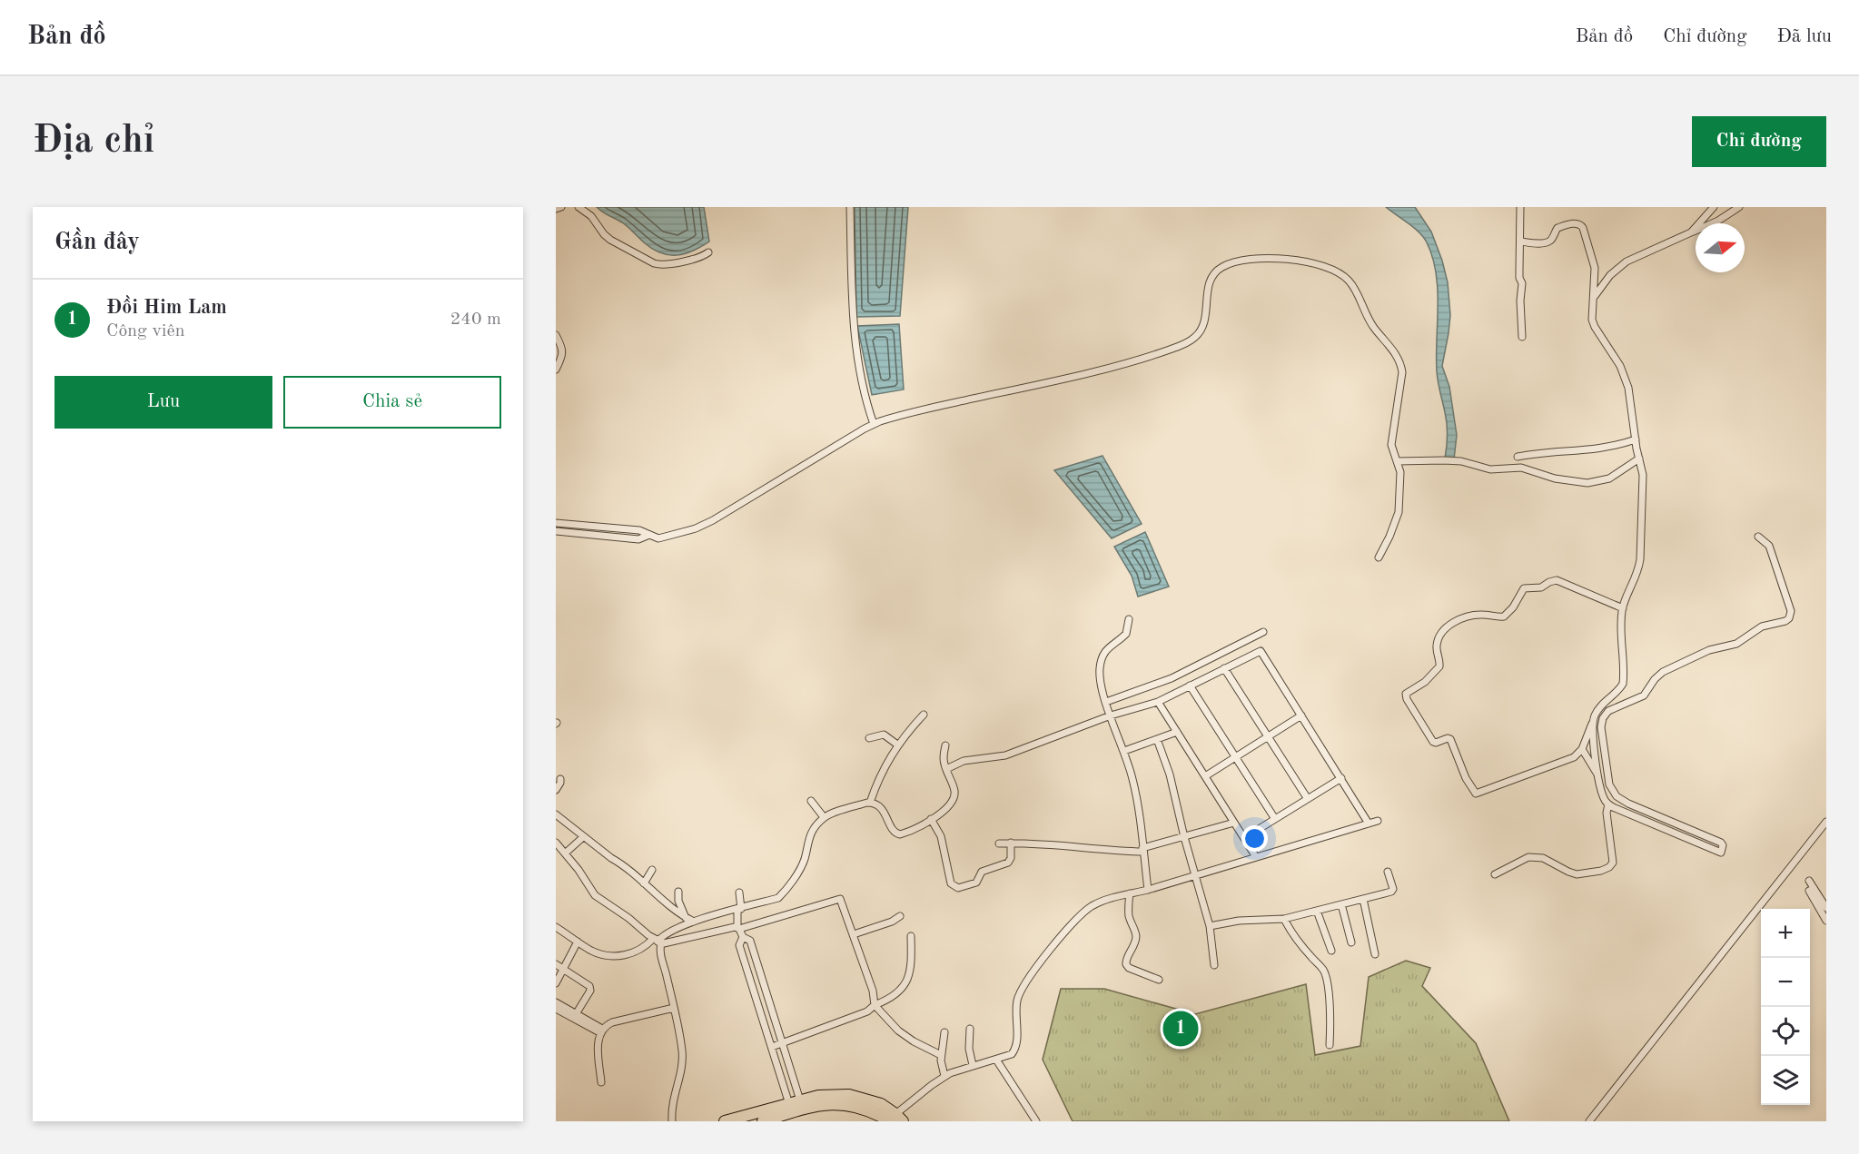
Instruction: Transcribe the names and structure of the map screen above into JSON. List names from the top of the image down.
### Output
{
  "north": "right",
  "page": {
    "header": "Bản đồ",
    "nav": ["Bản đồ", "Chỉ đường", "Đã lưu"],
    "buttons": [
      "Chỉ đường",
      ["Lưu", "Chia sẻ"]
    ],
    "title": "Địa chỉ",
    "heading": "Gần đây",
    "list": [
      {
        "mark": "1",
        "name": "Đồi Him Lam",
        "note": "Công viên",
        "value": "240 m"
      }
    ],
    "map_buttons": ["+", "−"],
    "pins": "1"
  }
}
